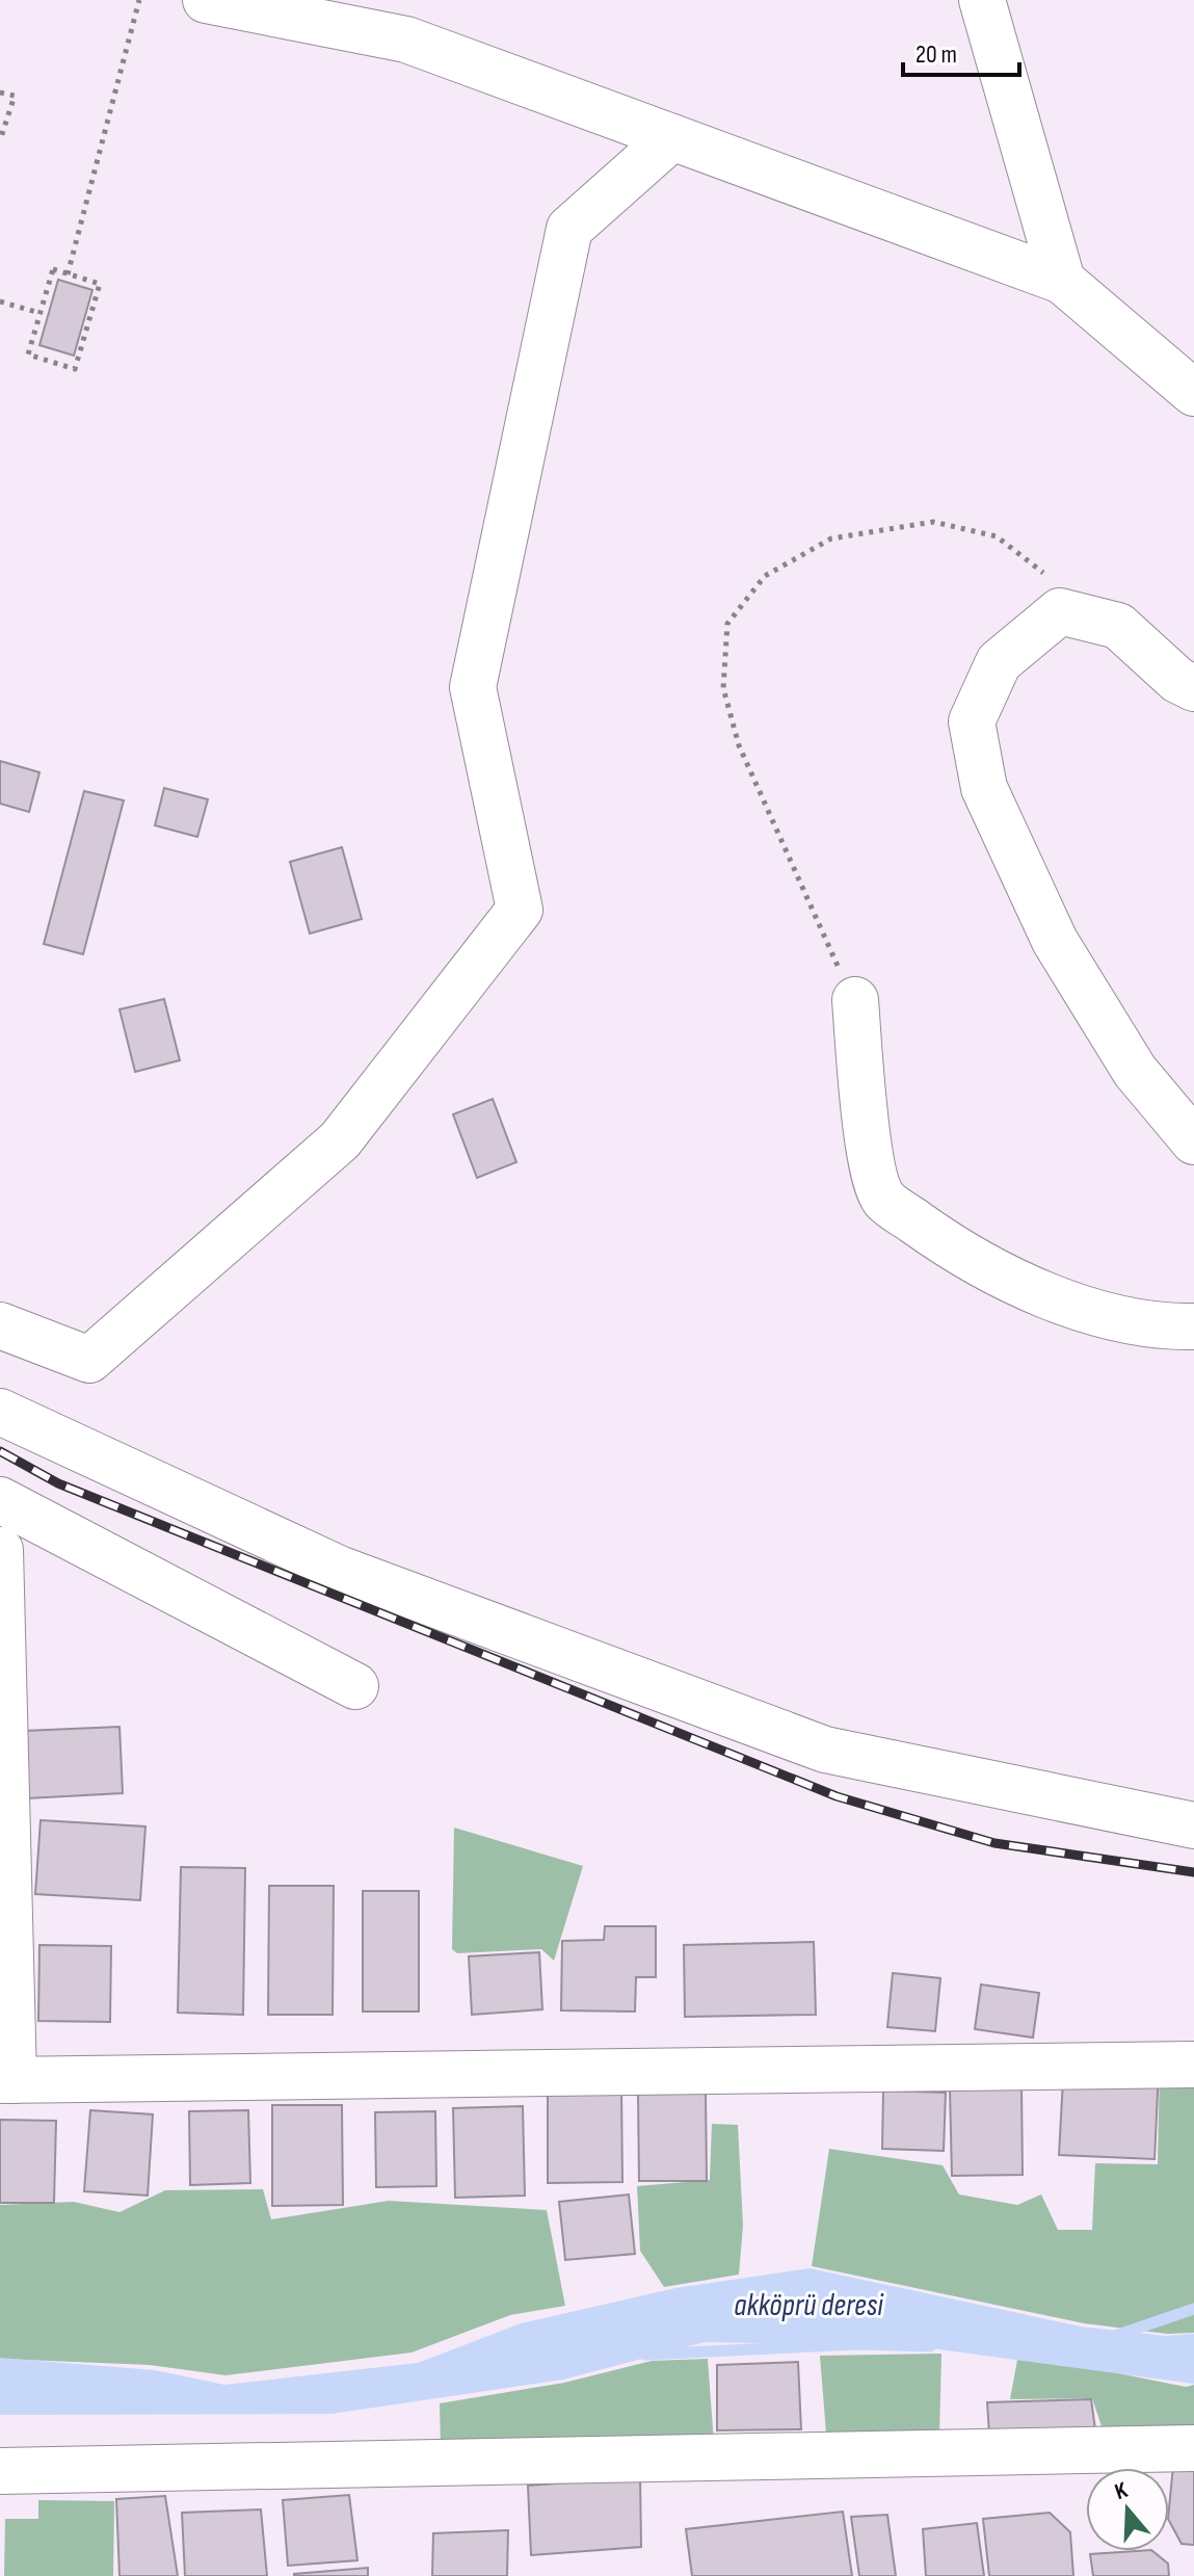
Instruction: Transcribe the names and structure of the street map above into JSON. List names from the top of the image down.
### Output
{
  "water": ["akköprü deresi"],
  "scale_bar": "20 m",
  "north": "top"
}
